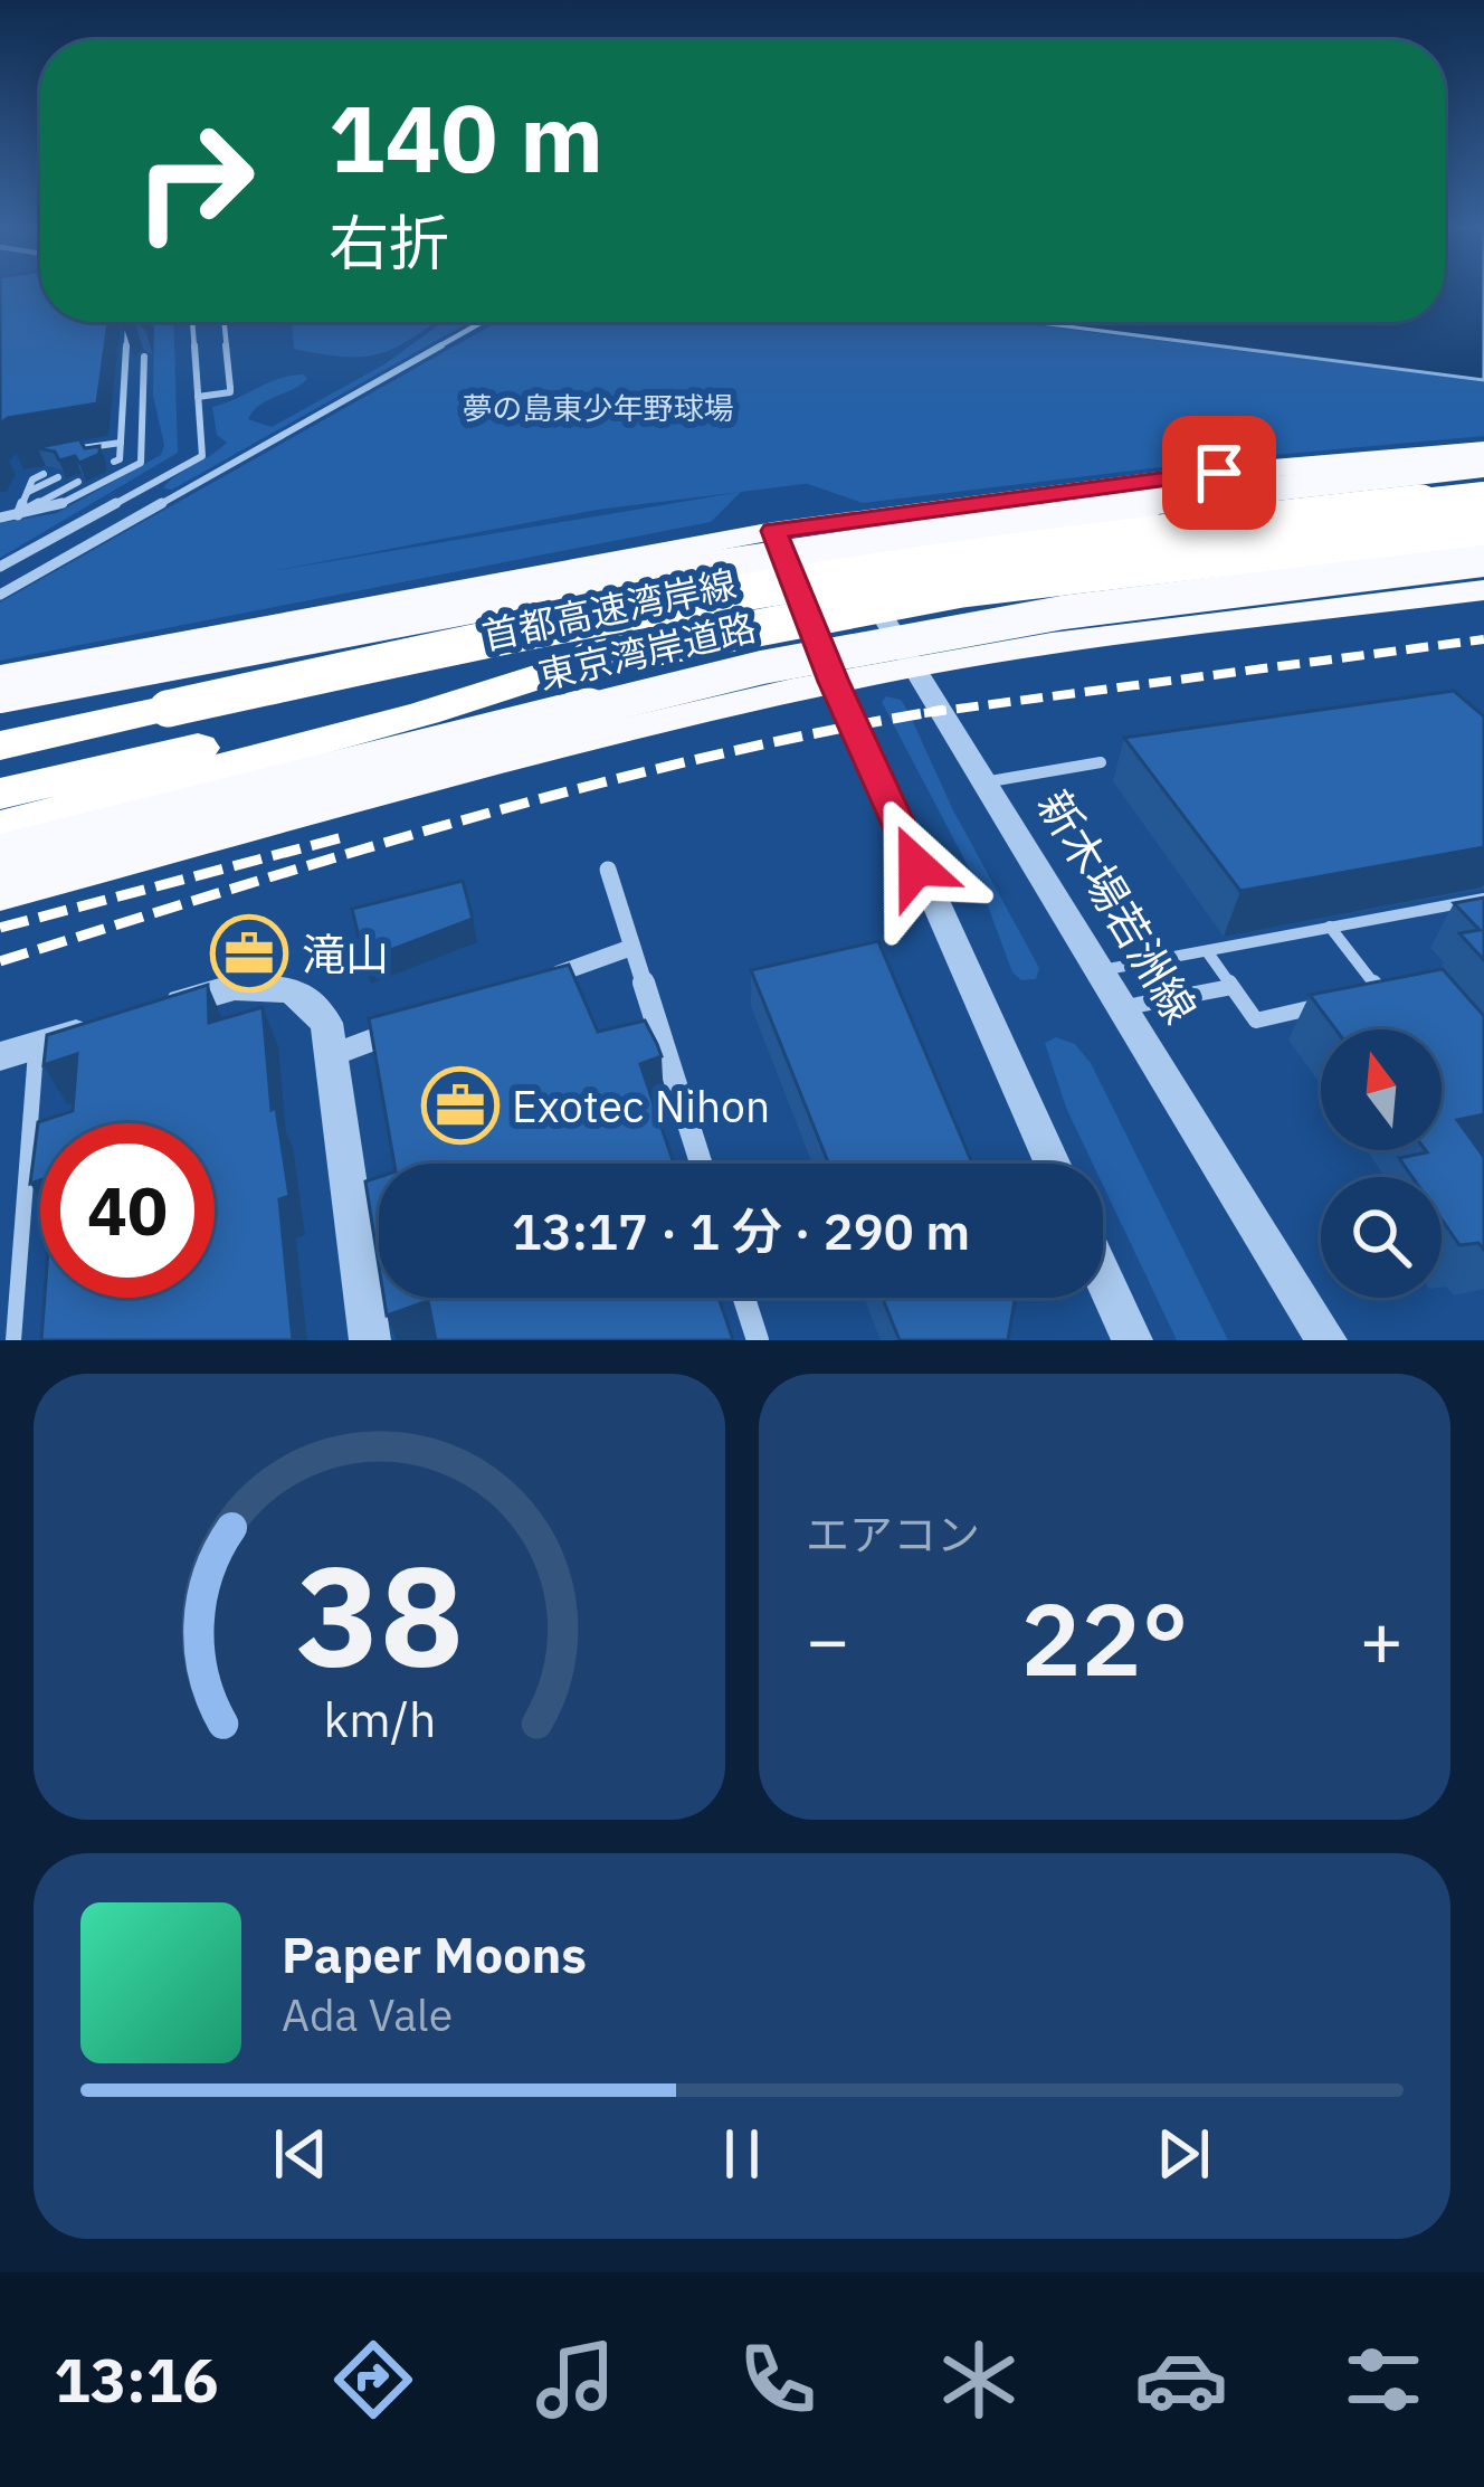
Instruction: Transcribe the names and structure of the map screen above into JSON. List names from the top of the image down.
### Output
{
  "streets": {
    "highway": ["首都高速湾岸線", "東京湾岸道路"],
    "street": ["新木場若洲線"]
  },
  "parks": ["夢の島東少年野球場"],
  "places": {
    "office": ["滝山", "Exotec Nihon"]
  },
  "north": "top",
  "page": {
    "turn": ["140 m", "右折"],
    "limit": "40",
    "trip": "13:17 · 1 分 · 290 m",
    "tile": "エアコン",
    "heat": ["−", "22°", "+"],
    "song": ["Paper Moons", "Ada Vale"],
    "tabs": "13:16",
    "gauge": ["38", "km/h"]
  }
}
